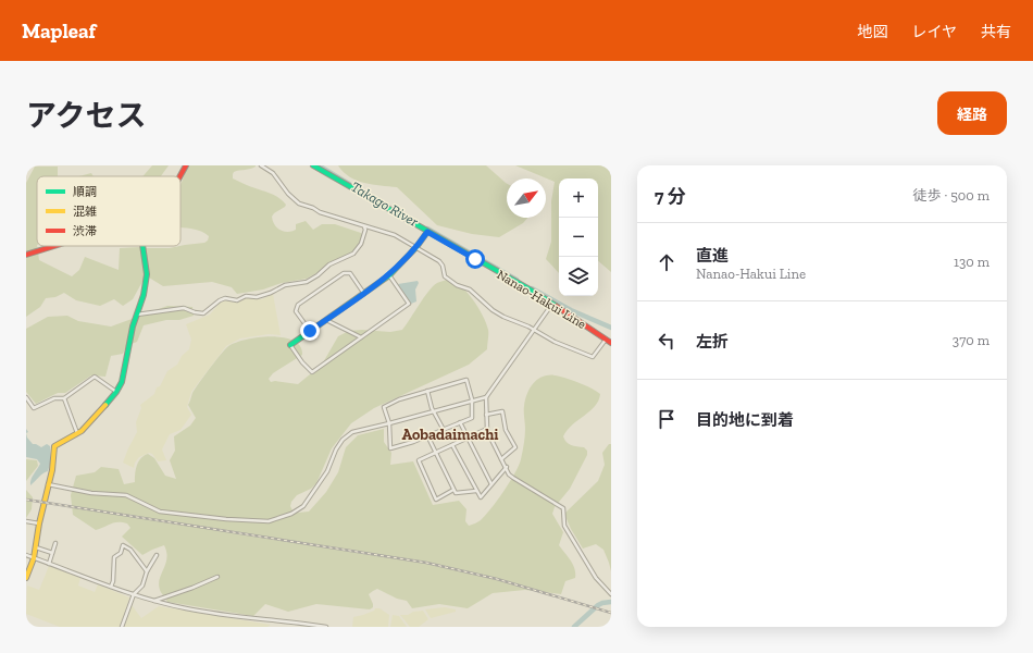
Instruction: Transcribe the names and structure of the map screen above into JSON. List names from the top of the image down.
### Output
{
  "streets": {
    "street": ["Nanao-Hakui Line"]
  },
  "districts": ["Aobadaimachi"],
  "water": ["Takago River"],
  "legend": ["順調", "混雑", "渋滞"],
  "north": "top right",
  "page": {
    "header": "Mapleaf",
    "nav": ["地図", "レイヤ", "共有"],
    "title": "アクセス",
    "buttons": "経路",
    "heading": ["7 分", "徒歩 · 500 m"],
    "map_buttons": ["+", "−"],
    "list": [
      ["直進", "Nanao-Hakui Line", "130 m"],
      ["左折", "370 m"],
      "目的地に到着"
    ]
  }
}
